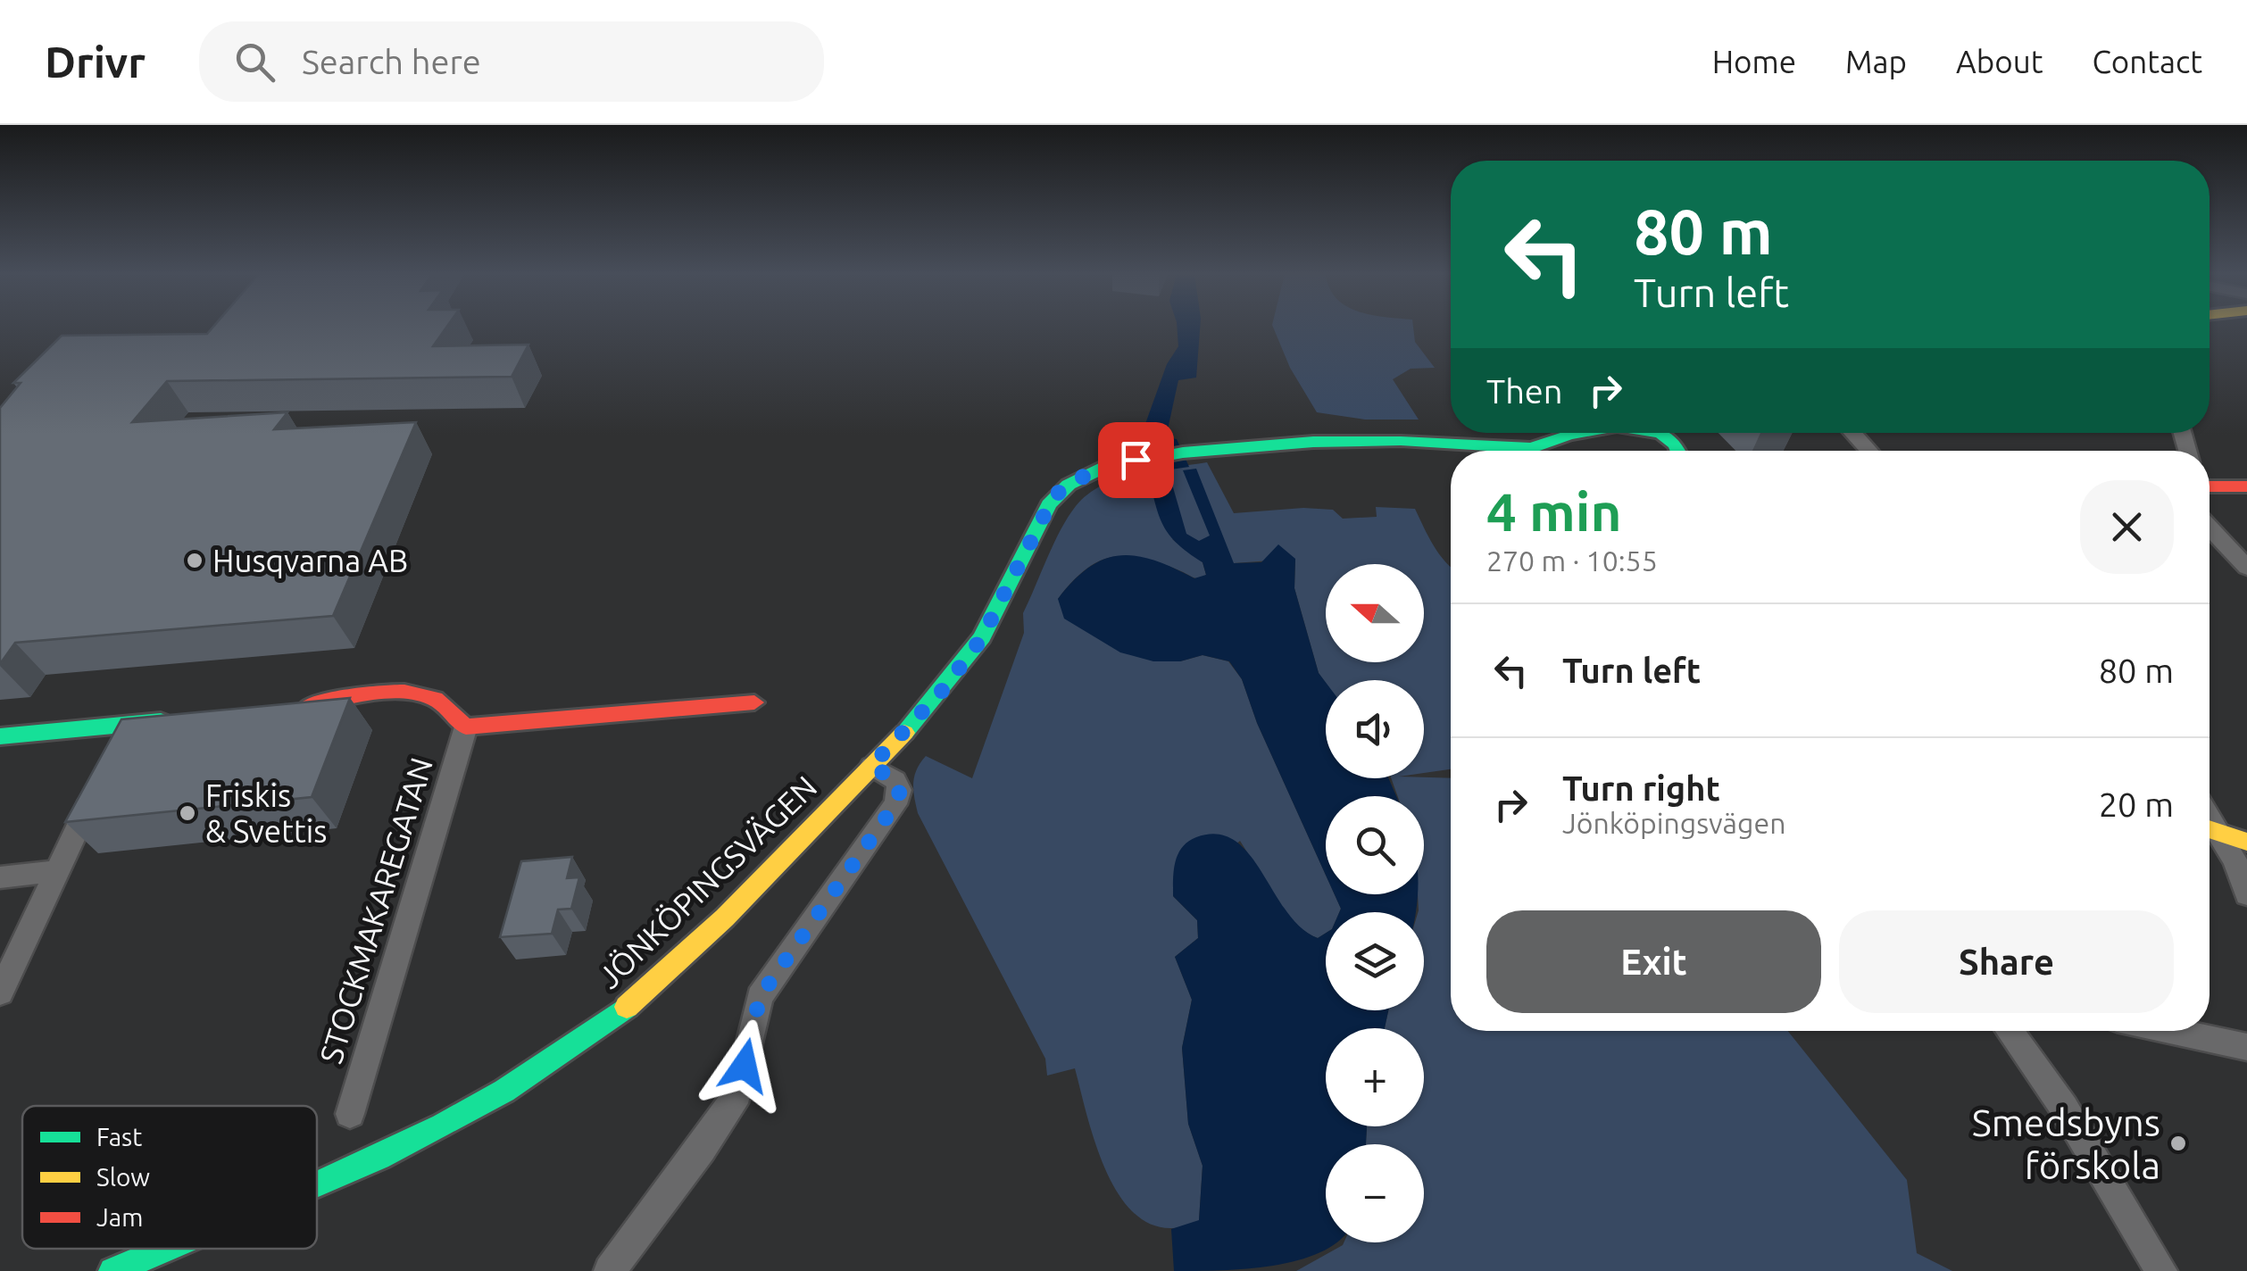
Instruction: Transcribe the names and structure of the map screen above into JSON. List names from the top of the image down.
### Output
{
  "streets": {
    "street": ["JÖNKÖPINGSVÄGEN", "STOCKMAKAREGATAN"]
  },
  "places": ["Husqvarna AB", "Friskis & Svettis", "Smedsbyns förskola"],
  "legend": ["Fast", "Slow", "Jam"],
  "north": "left",
  "page": {
    "header": "Drivr",
    "search": "Search here",
    "nav": [
      "Home",
      "Map",
      "About",
      "Contact"
    ],
    "turn": ["80 m", "Turn left"],
    "then": "Then",
    "heading": ["4 min", "270 m · 10:55"],
    "map_buttons": ["+", "−"],
    "list": [
      {
        "name": "Turn left",
        "value": "80 m"
      },
      {
        "name": "Turn right",
        "note": "Jönköpingsvägen",
        "value": "20 m"
      }
    ],
    "buttons": ["Exit", "Share"]
  }
}
